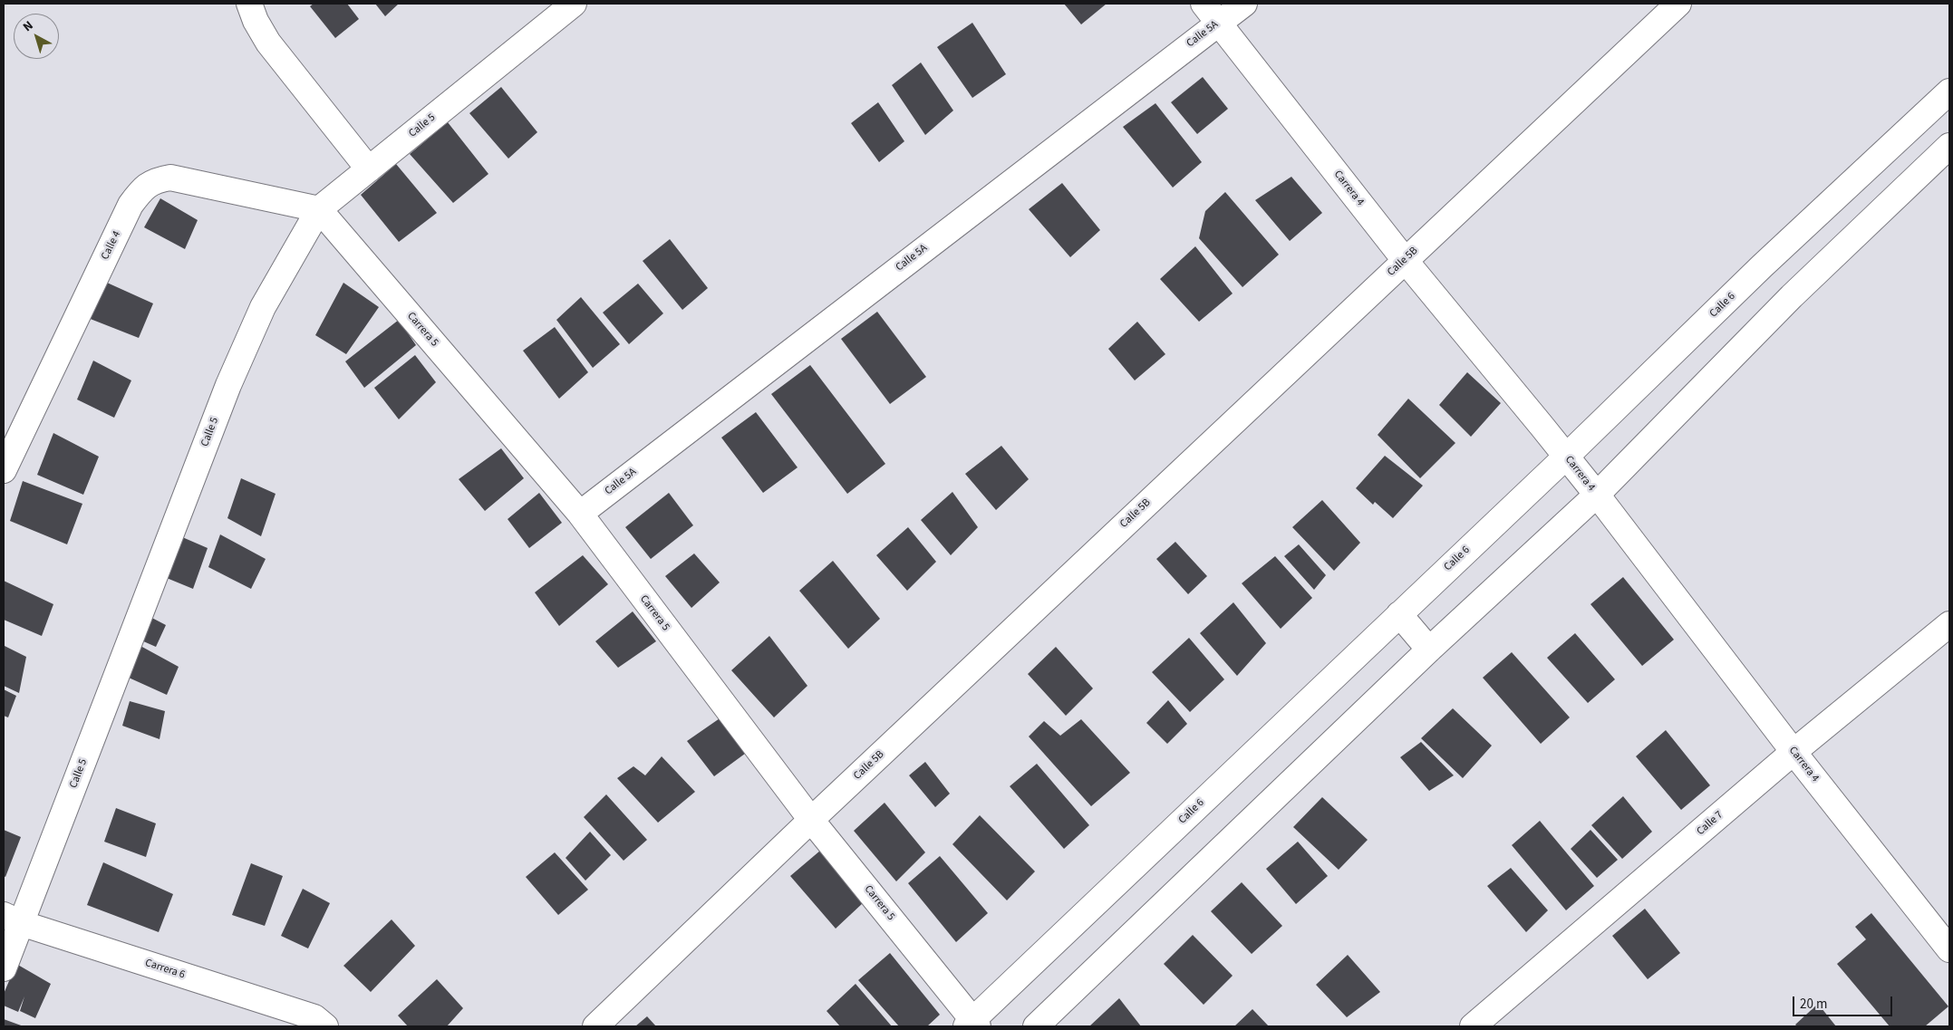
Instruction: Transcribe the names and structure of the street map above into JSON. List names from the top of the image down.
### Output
{
  "streets": {
    "street": [
      "Calle 5A",
      "Calle 5",
      "Carrera 4",
      "Calle 4",
      "Calle 5B",
      "Calle 6",
      "Carrera 5",
      "Calle 7",
      "Carrera 6"
    ]
  },
  "crossings": [
    ["Calle 5A", "Carrera 4"],
    ["Calle 5A", "Carrera 5"],
    ["Calle 5", "Calle 4"],
    ["Calle 5", "Carrera 5"],
    ["Calle 5", "Carrera 6"],
    ["Carrera 4", "Calle 5B"],
    ["Carrera 4", "Calle 6"],
    ["Carrera 4", "Calle 7"],
    ["Calle 4", "Carrera 5"],
    ["Calle 5B", "Carrera 5"],
    ["Calle 6", "Carrera 5"]
  ],
  "scale_bar": "20 m",
  "north": "top left"
}
